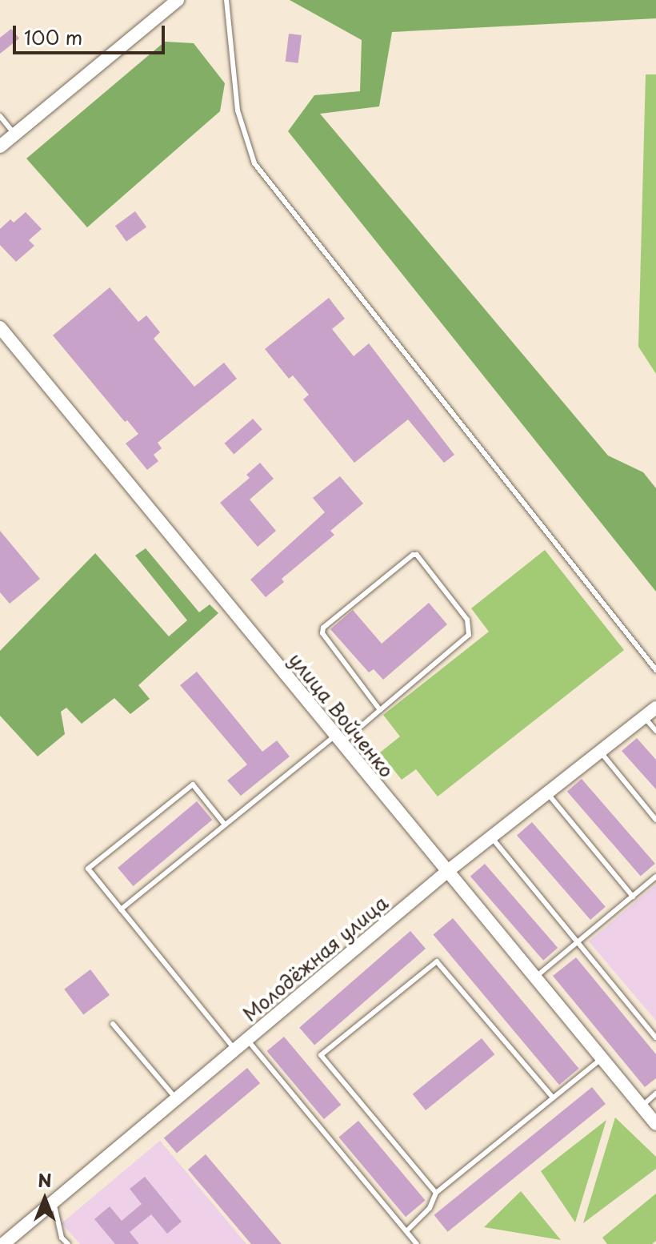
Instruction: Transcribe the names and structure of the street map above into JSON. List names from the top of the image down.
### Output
{
  "streets": {
    "main road": ["улица Войченко", "Молодёжная улица"]
  },
  "crossings": [
    ["улица Войченко", "Молодёжная улица"]
  ],
  "scale_bar": "100 m",
  "north": "top"
}
